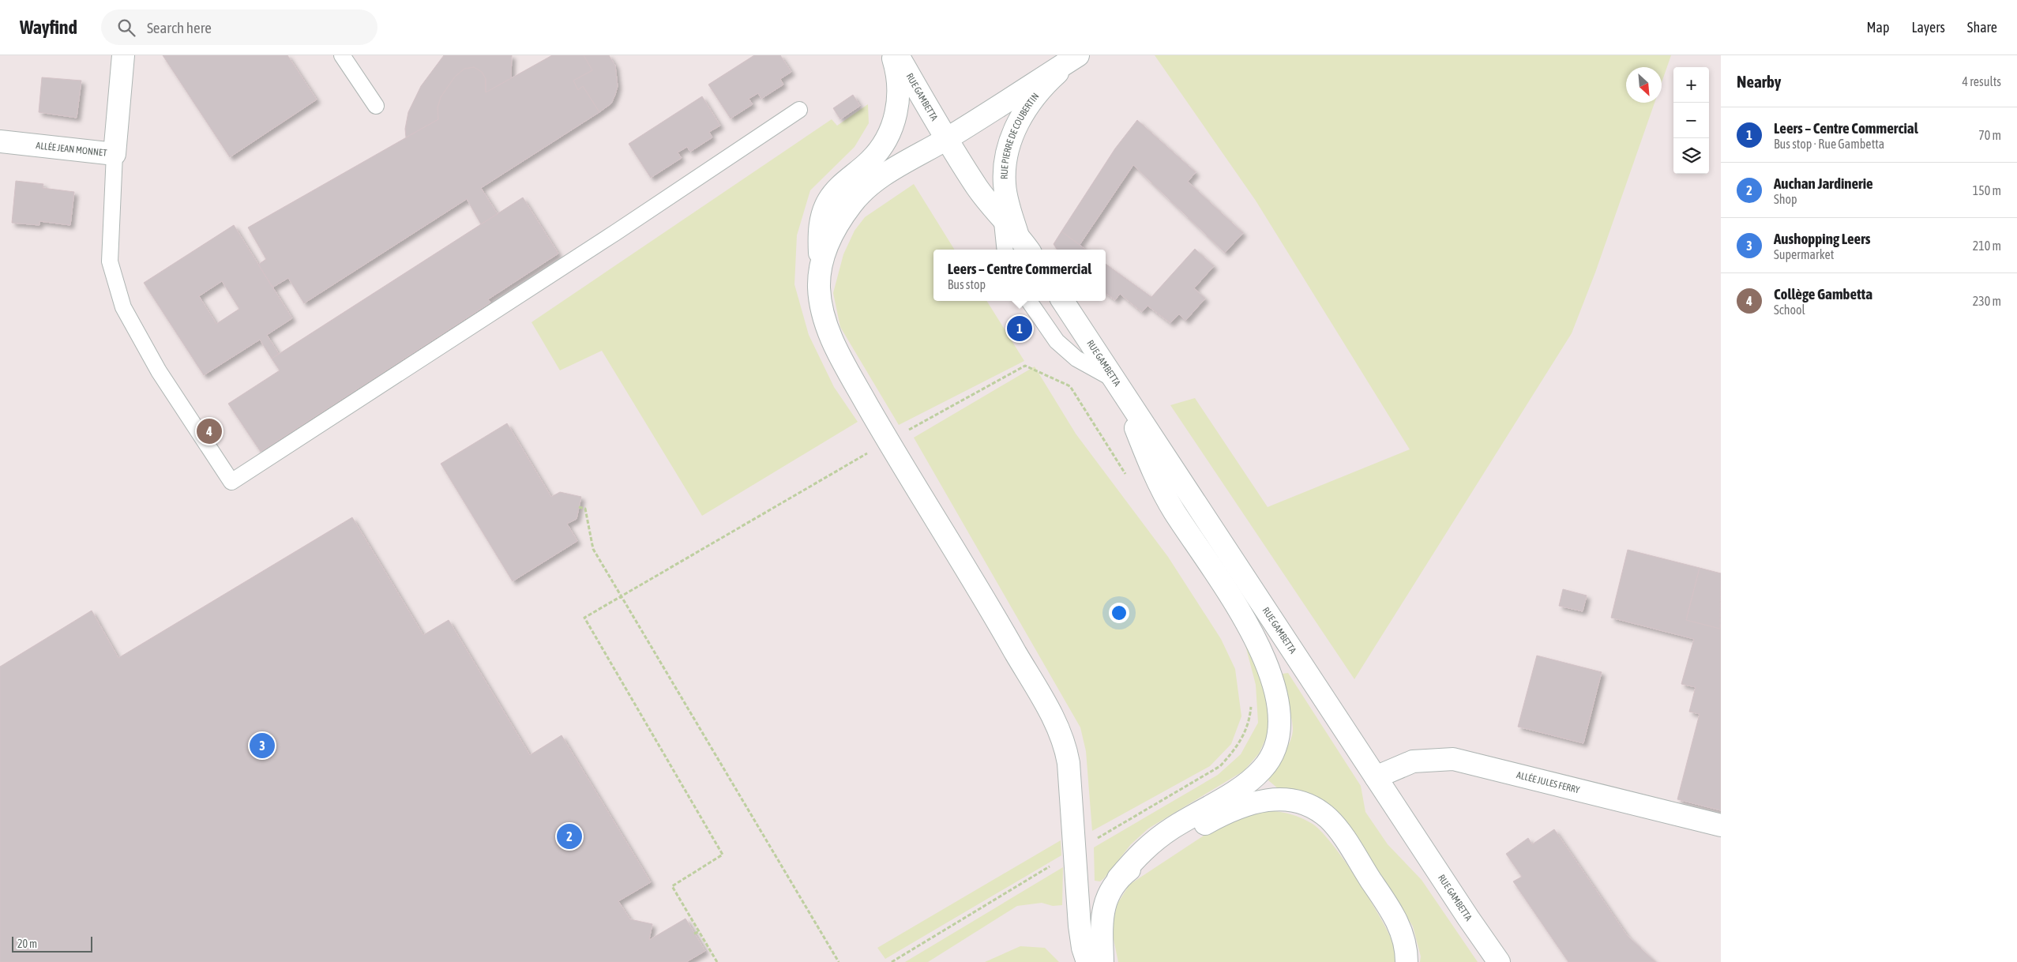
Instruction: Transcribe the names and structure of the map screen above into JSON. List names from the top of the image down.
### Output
{
  "streets": {
    "street": [
      "RUE GAMBETTA",
      "RUE PIERRE DE COUBERTIN",
      "ALLÉE JEAN MONNET",
      "ALLÉE JULES FERRY"
    ]
  },
  "crossings": [
    ["RUE GAMBETTA", "RUE PIERRE DE COUBERTIN"],
    ["RUE GAMBETTA", "ALLÉE JULES FERRY"]
  ],
  "scale_bar": "20 m",
  "north": "bottom right",
  "page": {
    "header": "Wayfind",
    "search": "Search here",
    "nav": ["Map", "Layers", "Share"],
    "heading": ["Nearby", "4 results"],
    "map_buttons": ["+", "−"],
    "list": [
      {
        "mark": "1",
        "name": "Leers – Centre Commercial",
        "note": "Bus stop · Rue Gambetta",
        "value": "70 m"
      },
      {
        "mark": "2",
        "name": "Auchan Jardinerie",
        "note": "Shop",
        "value": "150 m"
      },
      {
        "mark": "3",
        "name": "Aushopping Leers",
        "note": "Supermarket",
        "value": "210 m"
      },
      {
        "mark": "4",
        "name": "Collège Gambetta",
        "note": "School",
        "value": "230 m"
      }
    ],
    "popup": ["Leers – Centre Commercial", "Bus stop"],
    "pins": [
      "1",
      "4",
      "3",
      "2"
    ],
    "scale": "20 m"
  }
}
